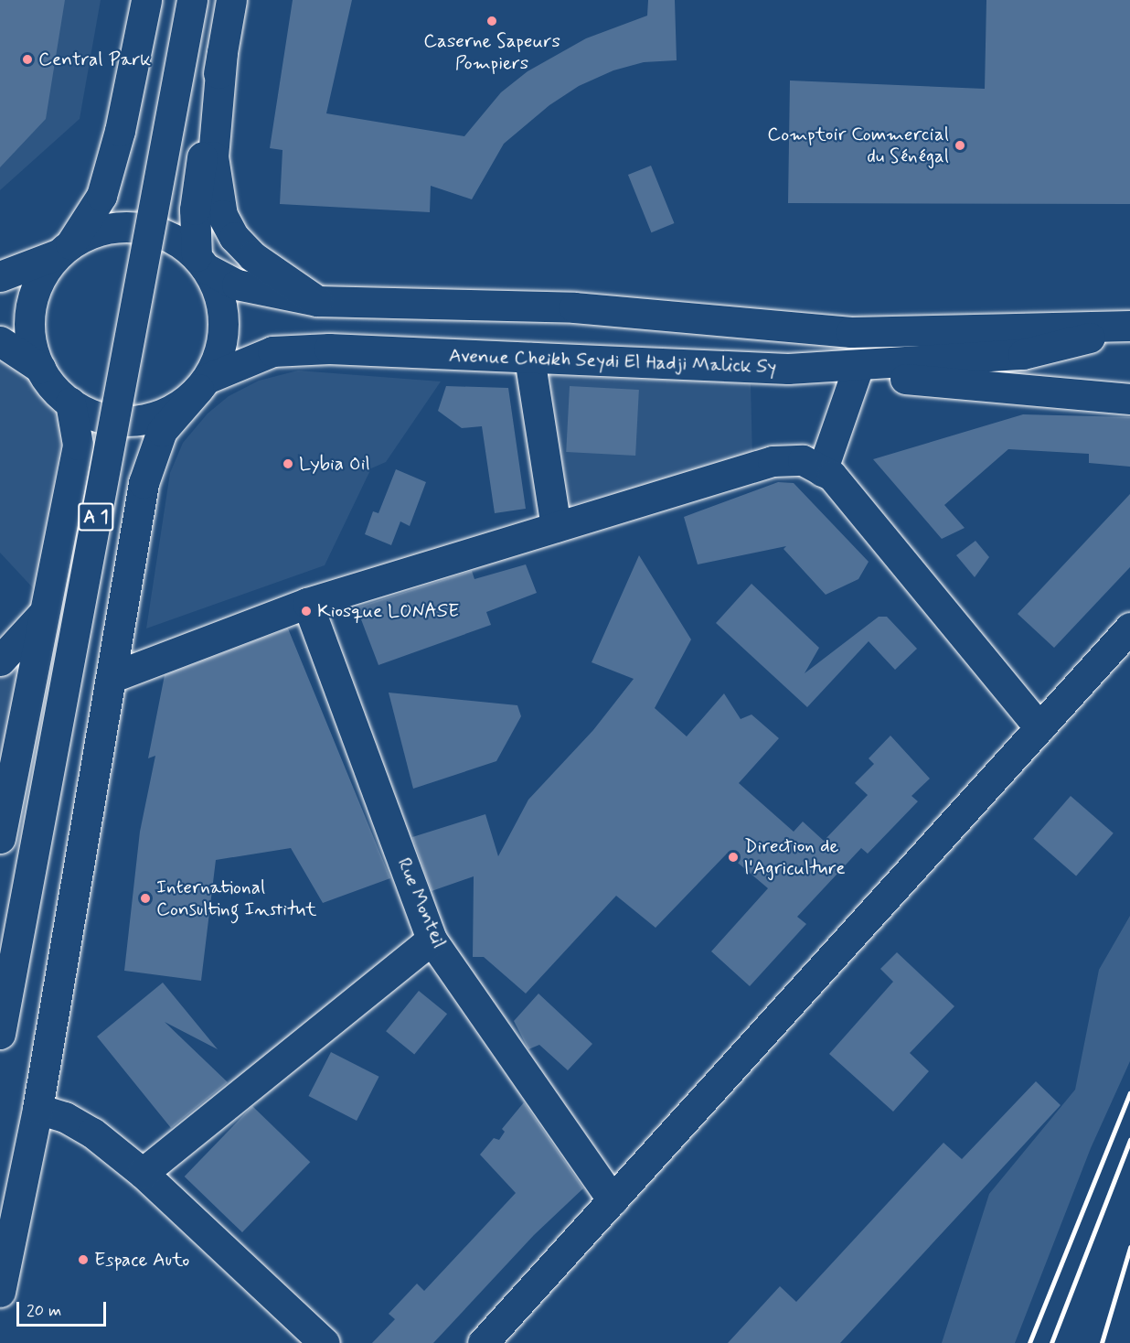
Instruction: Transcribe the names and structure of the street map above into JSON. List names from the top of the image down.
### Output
{
  "streets": {
    "main road": ["Avenue Cheikh Seydi El Hadji Malick Sy", "A 1", "Rue Monteil"]
  },
  "places": [
    "Caserne Sapeurs Pompiers",
    "Central Park",
    "Comptoir Commercial du Sénégal",
    "Lybia Oil",
    "Kiosque LONASE",
    "Direction de l'Agriculture",
    "International Consulting Institut",
    "Espace Auto"
  ],
  "scale_bar": "20 m"
}
